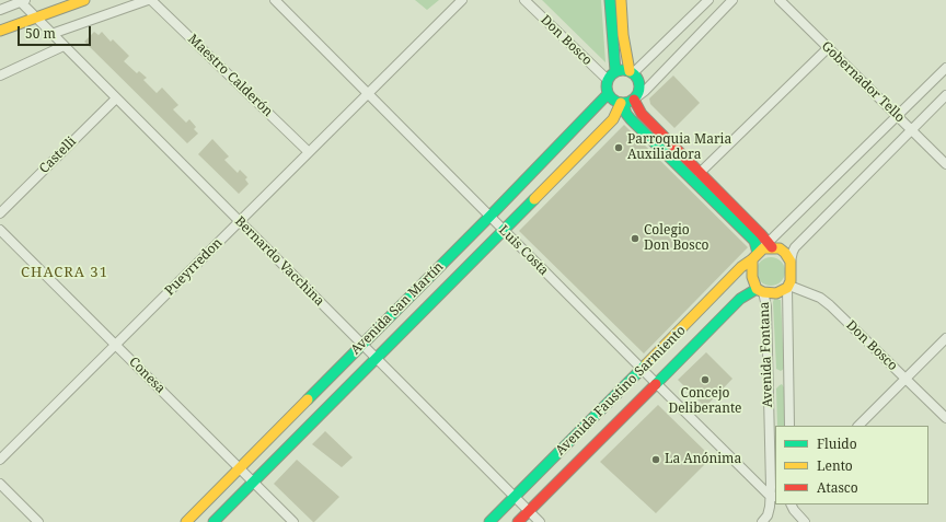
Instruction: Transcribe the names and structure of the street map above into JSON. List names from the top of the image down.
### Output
{
  "streets": {
    "main road": ["Avenida San Martín", "Avenida Faustino Sarmiento"],
    "street": [
      "Don Bosco",
      "Maestro Calderón",
      "Gobernador Tello",
      "Castelli",
      "Luis Costa",
      "Bernardo Vacchina",
      "Pueyrredon",
      "Avenida Fontana",
      "Conesa"
    ]
  },
  "crossings": [
    ["Don Bosco", "Avenida San Martín"],
    ["Don Bosco", "Avenida Fontana"],
    ["Don Bosco", "Avenida Faustino Sarmiento"],
    ["Maestro Calderón", "Pueyrredon"],
    ["Gobernador Tello", "Avenida Faustino Sarmiento"],
    ["Castelli", "Bernardo Vacchina"],
    ["Luis Costa", "Pueyrredon"],
    ["Luis Costa", "Avenida San Martín"],
    ["Luis Costa", "Avenida Fontana"],
    ["Luis Costa", "Avenida Faustino Sarmiento"],
    ["Bernardo Vacchina", "Pueyrredon"],
    ["Bernardo Vacchina", "Avenida San Martín"],
    ["Bernardo Vacchina", "Avenida Faustino Sarmiento"],
    ["Pueyrredon", "Conesa"],
    ["Avenida San Martín", "Conesa"],
    ["Avenida Fontana", "Avenida Faustino Sarmiento"]
  ],
  "districts": ["CHACRA 31"],
  "places": [
    "Parroquia Maria Auxiliadora",
    "Colegio Don Bosco",
    "Concejo Deliberante",
    "La Anónima"
  ],
  "legend": ["Fluido", "Lento", "Atasco"],
  "scale_bar": "50 m"
}
